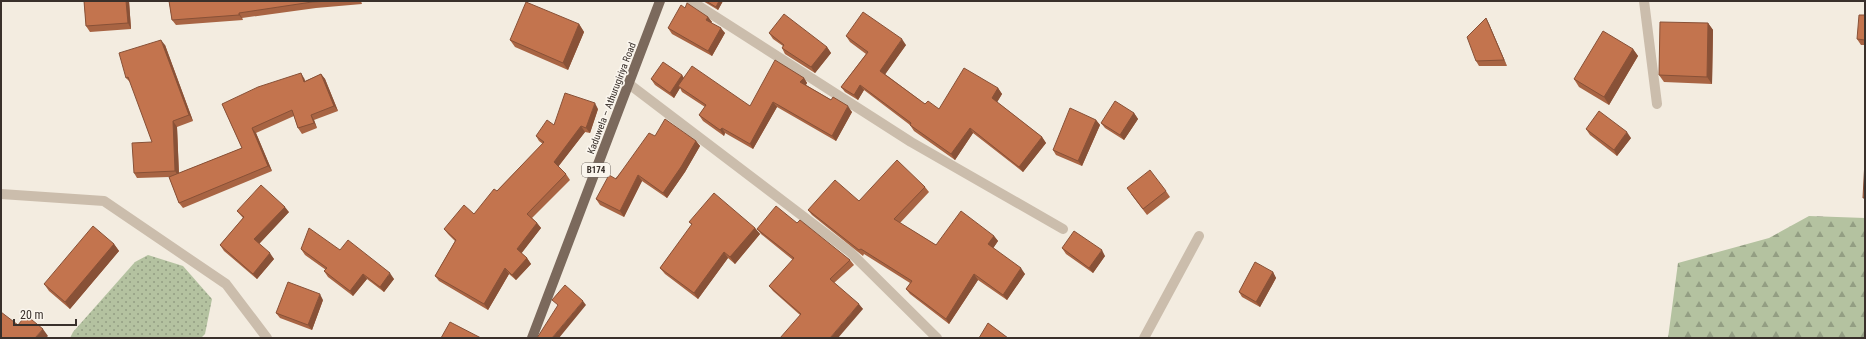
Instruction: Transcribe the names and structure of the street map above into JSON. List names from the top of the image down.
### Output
{
  "streets": {
    "main road": ["Kaduwela – Athurugiriya Road", "B174"]
  },
  "scale_bar": "20 m"
}
